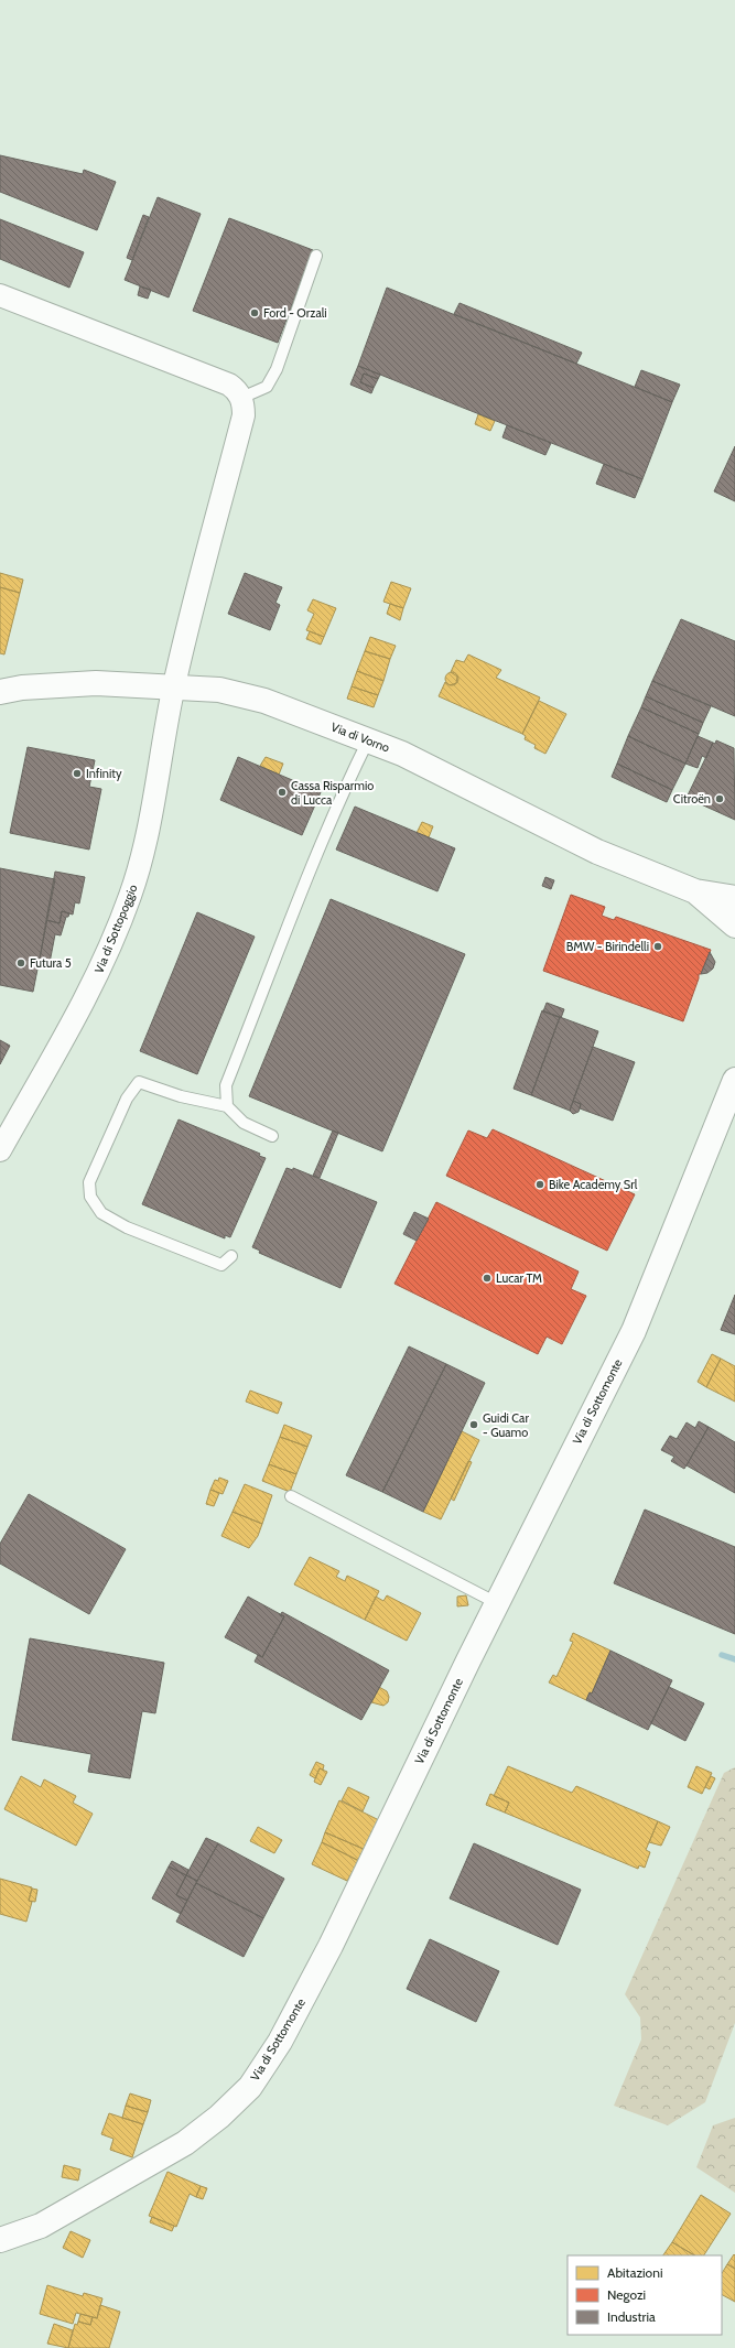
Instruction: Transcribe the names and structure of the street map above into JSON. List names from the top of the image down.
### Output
{
  "streets": {
    "main road": ["Via di Vorno", "Via di Sottomonte"],
    "street": ["Via di Sottopoggio"]
  },
  "crossings": [
    ["Via di Vorno", "Via di Sottopoggio"]
  ],
  "places": [
    "Ford - Orzali",
    "Infinity",
    "Cassa Risparmio di Lucca",
    "Citroën",
    "BMW - Birindelli",
    "Futura 5",
    "Bike Academy Srl",
    "Lucar TM",
    "Guidi Car - Guamo"
  ],
  "legend": ["Abitazioni", "Negozi", "Industria"]
}
